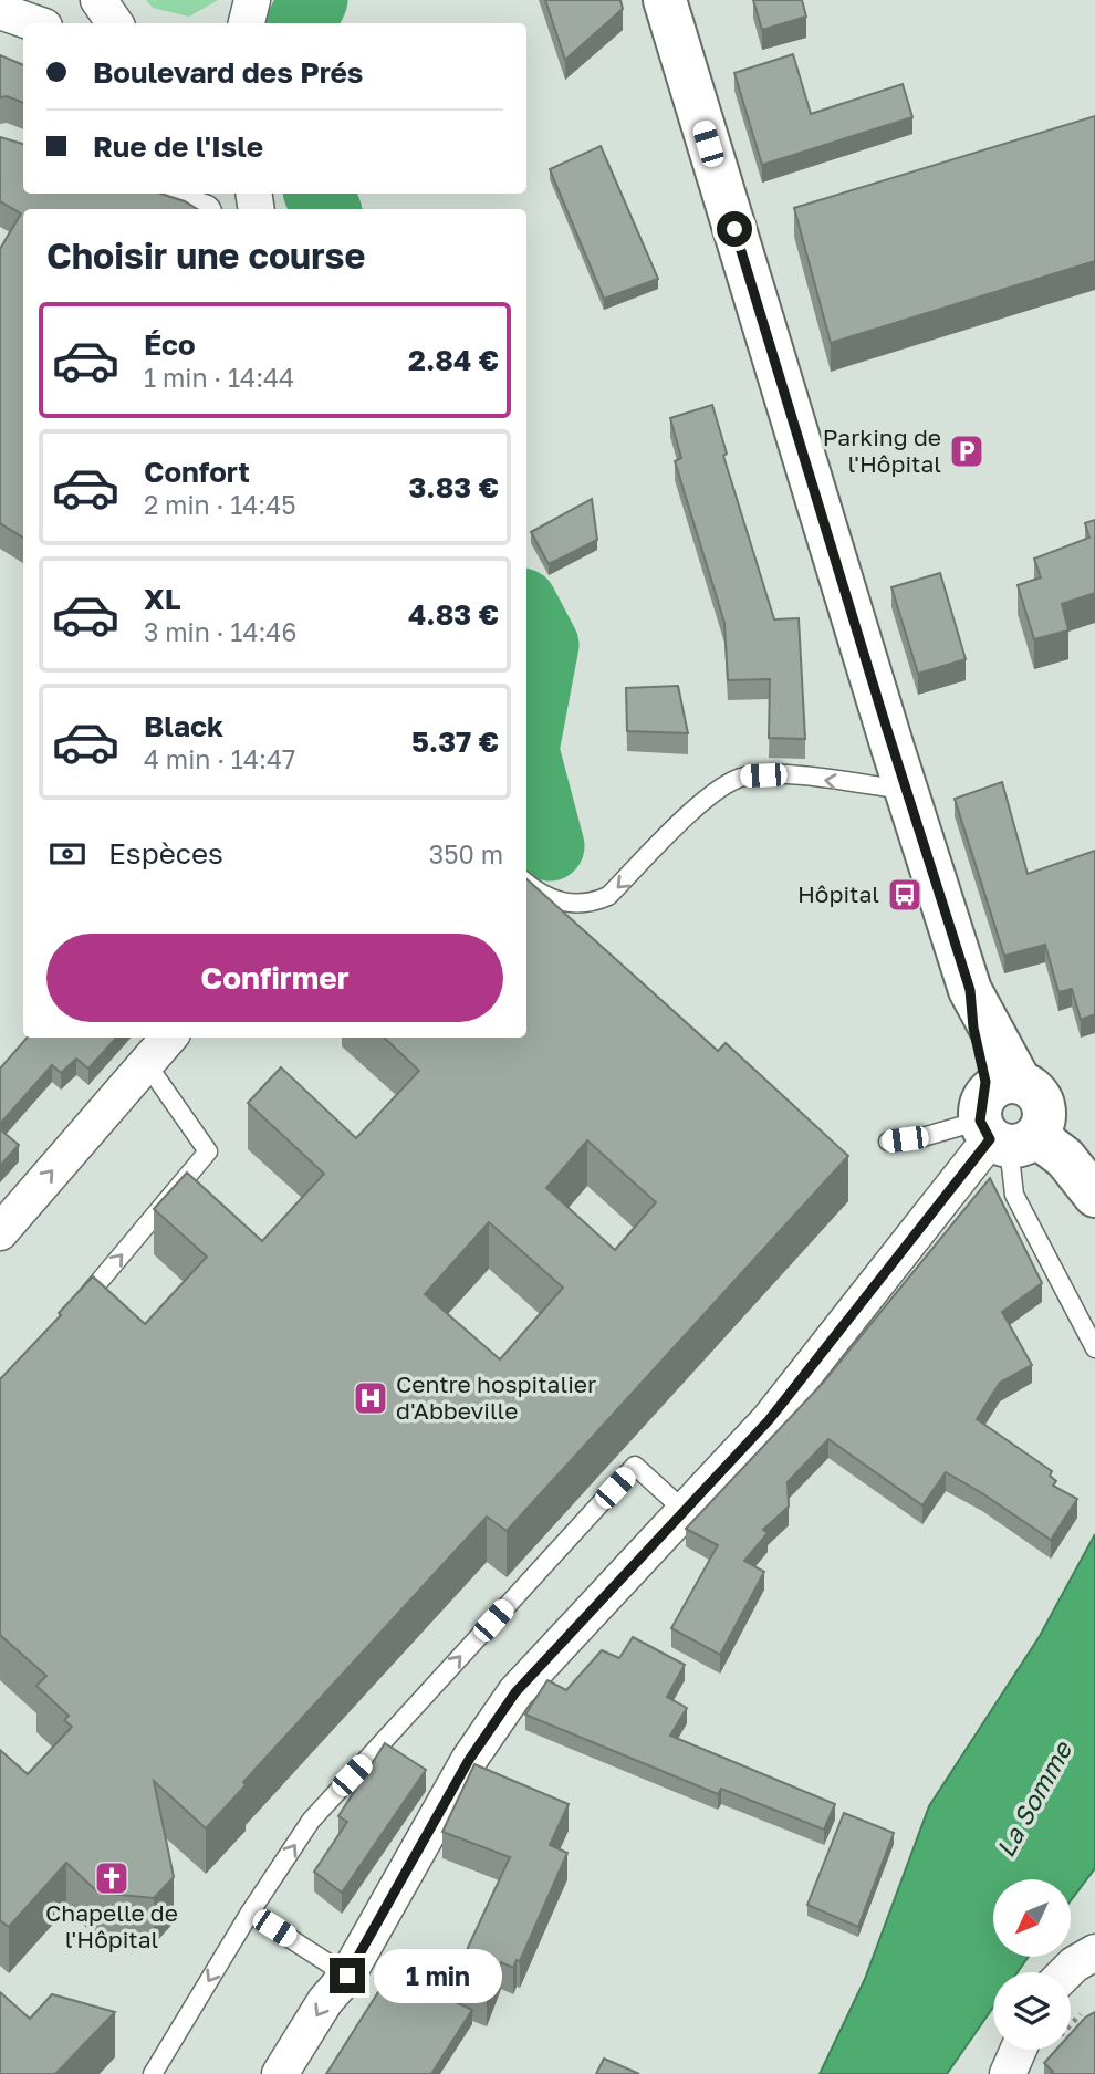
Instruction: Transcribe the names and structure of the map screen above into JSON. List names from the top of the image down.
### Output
{
  "water": ["La Somme"],
  "places": {
    "parking": ["Parking de l'Hôpital"],
    "bus stop": ["Hôpital"],
    "hospital": ["Centre hospitalier d'Abbeville"],
    "church": ["Chapelle de l'Hôpital"]
  },
  "north": "bottom left",
  "page": {
    "banner": ["Boulevard des Prés", "Rue de l'Isle"],
    "heading": "Choisir une course",
    "list": [
      {
        "name": "Éco",
        "note": "1 min · 14:44",
        "value": "2.84 €"
      },
      {
        "name": "Confort",
        "note": "2 min · 14:45",
        "value": "3.83 €"
      },
      {
        "name": "XL",
        "note": "3 min · 14:46",
        "value": "4.83 €"
      },
      {
        "name": "Black",
        "note": "4 min · 14:47",
        "value": "5.37 €"
      }
    ],
    "pay": ["Espèces", "350 m"],
    "buttons": "Confirmer",
    "bubble": "1 min"
  }
}
